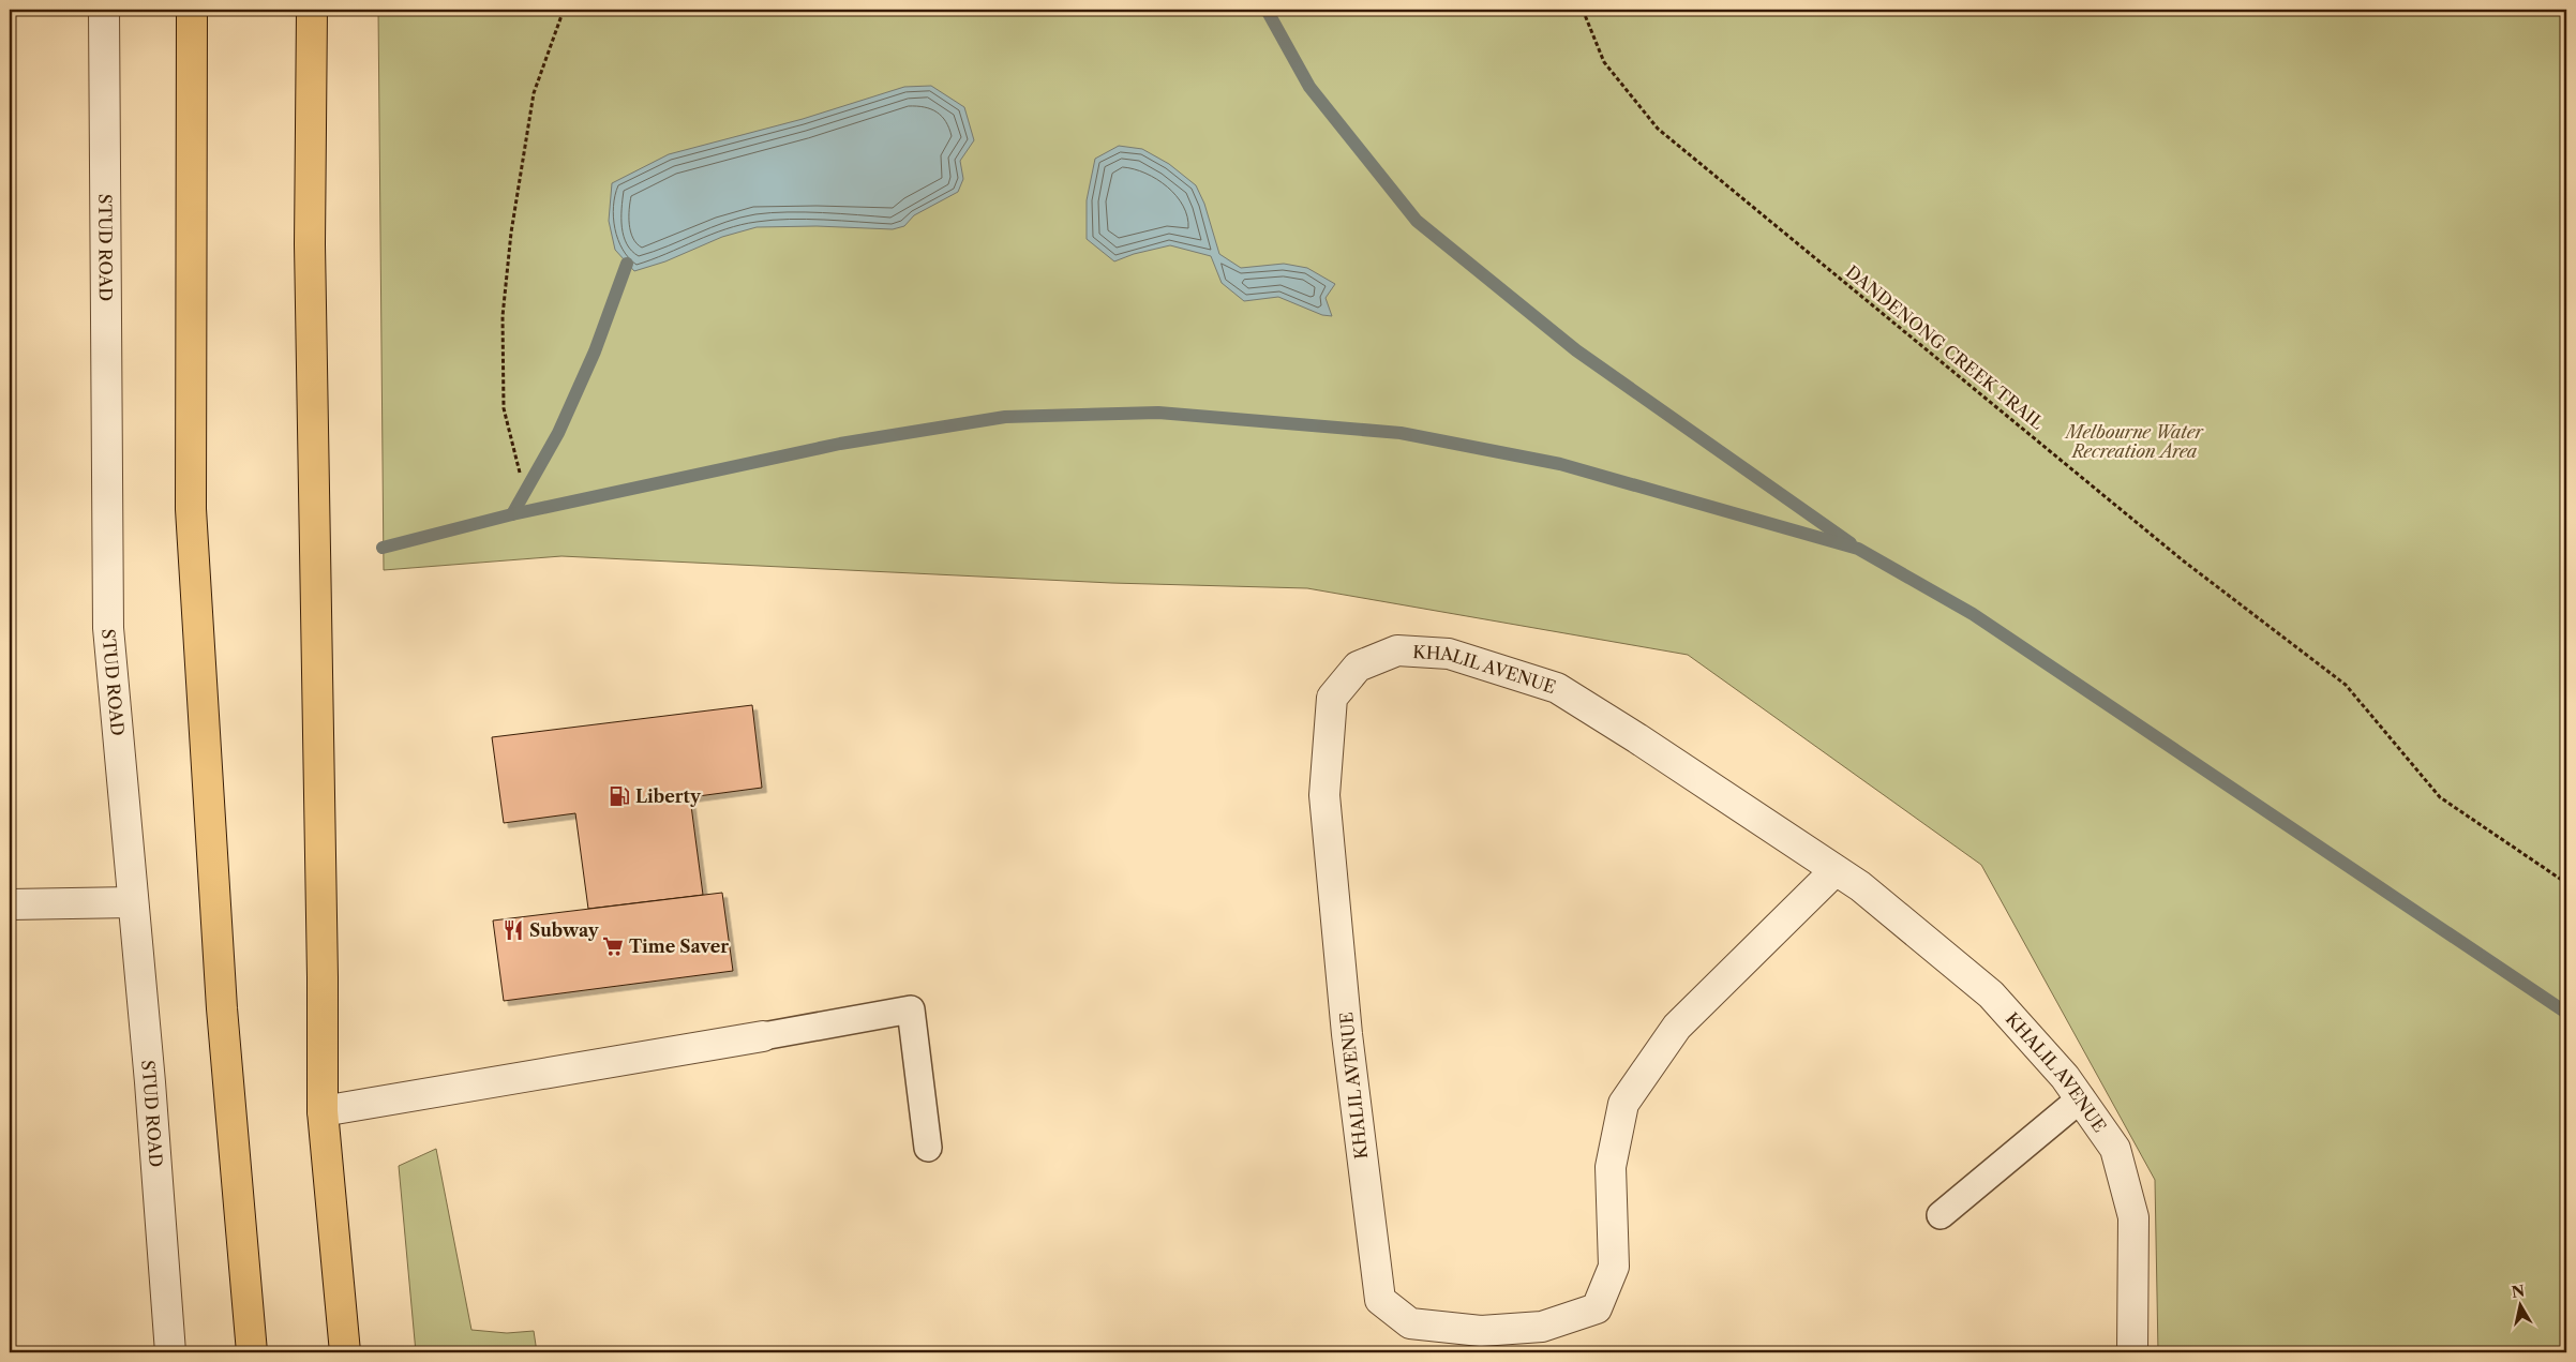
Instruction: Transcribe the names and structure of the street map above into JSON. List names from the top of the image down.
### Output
{
  "streets": {
    "street": ["STUD ROAD", "KHALIL AVENUE"],
    "path": ["DANDENONG CREEK TRAIL"]
  },
  "parks": ["Melbourne Water Recreation Area"],
  "places": {
    "fuel station": ["Liberty"],
    "restaurant": ["Subway"],
    "supermarket": ["Time Saver"]
  },
  "north": "top"
}
